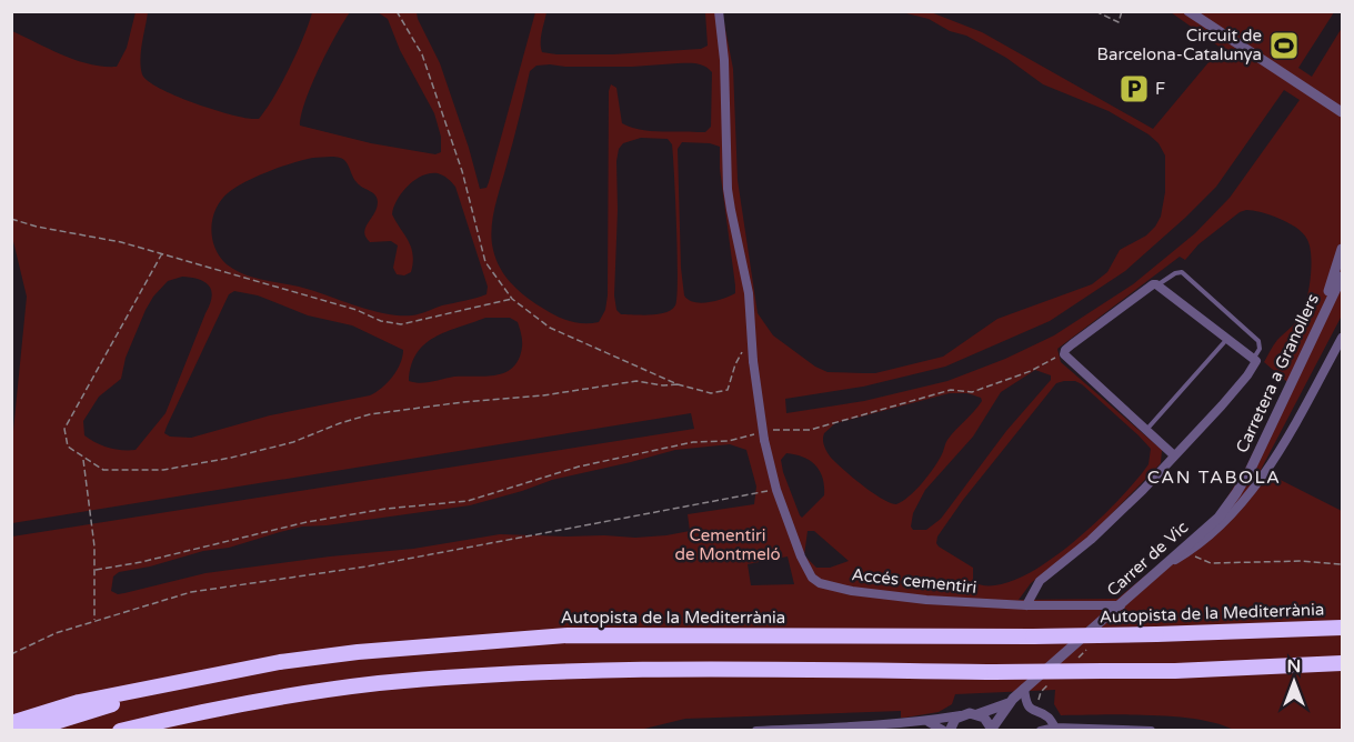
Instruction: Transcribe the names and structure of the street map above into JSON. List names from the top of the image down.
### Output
{
  "streets": {
    "highway": ["Autopista de la Mediterrània"],
    "street": ["Carretera a Granollers", "Carrer de Vic", "Accés cementiri"]
  },
  "crossings": [
    ["Carretera a Granollers", "Carrer de Vic"],
    ["Carrer de Vic", "Accés cementiri"]
  ],
  "districts": ["CAN TABOLA"],
  "parks": ["Cementiri de Montmeló"],
  "places": {
    "sports": ["Circuit de Barcelona-Catalunya"],
    "parking": ["F"]
  },
  "north": "top"
}
